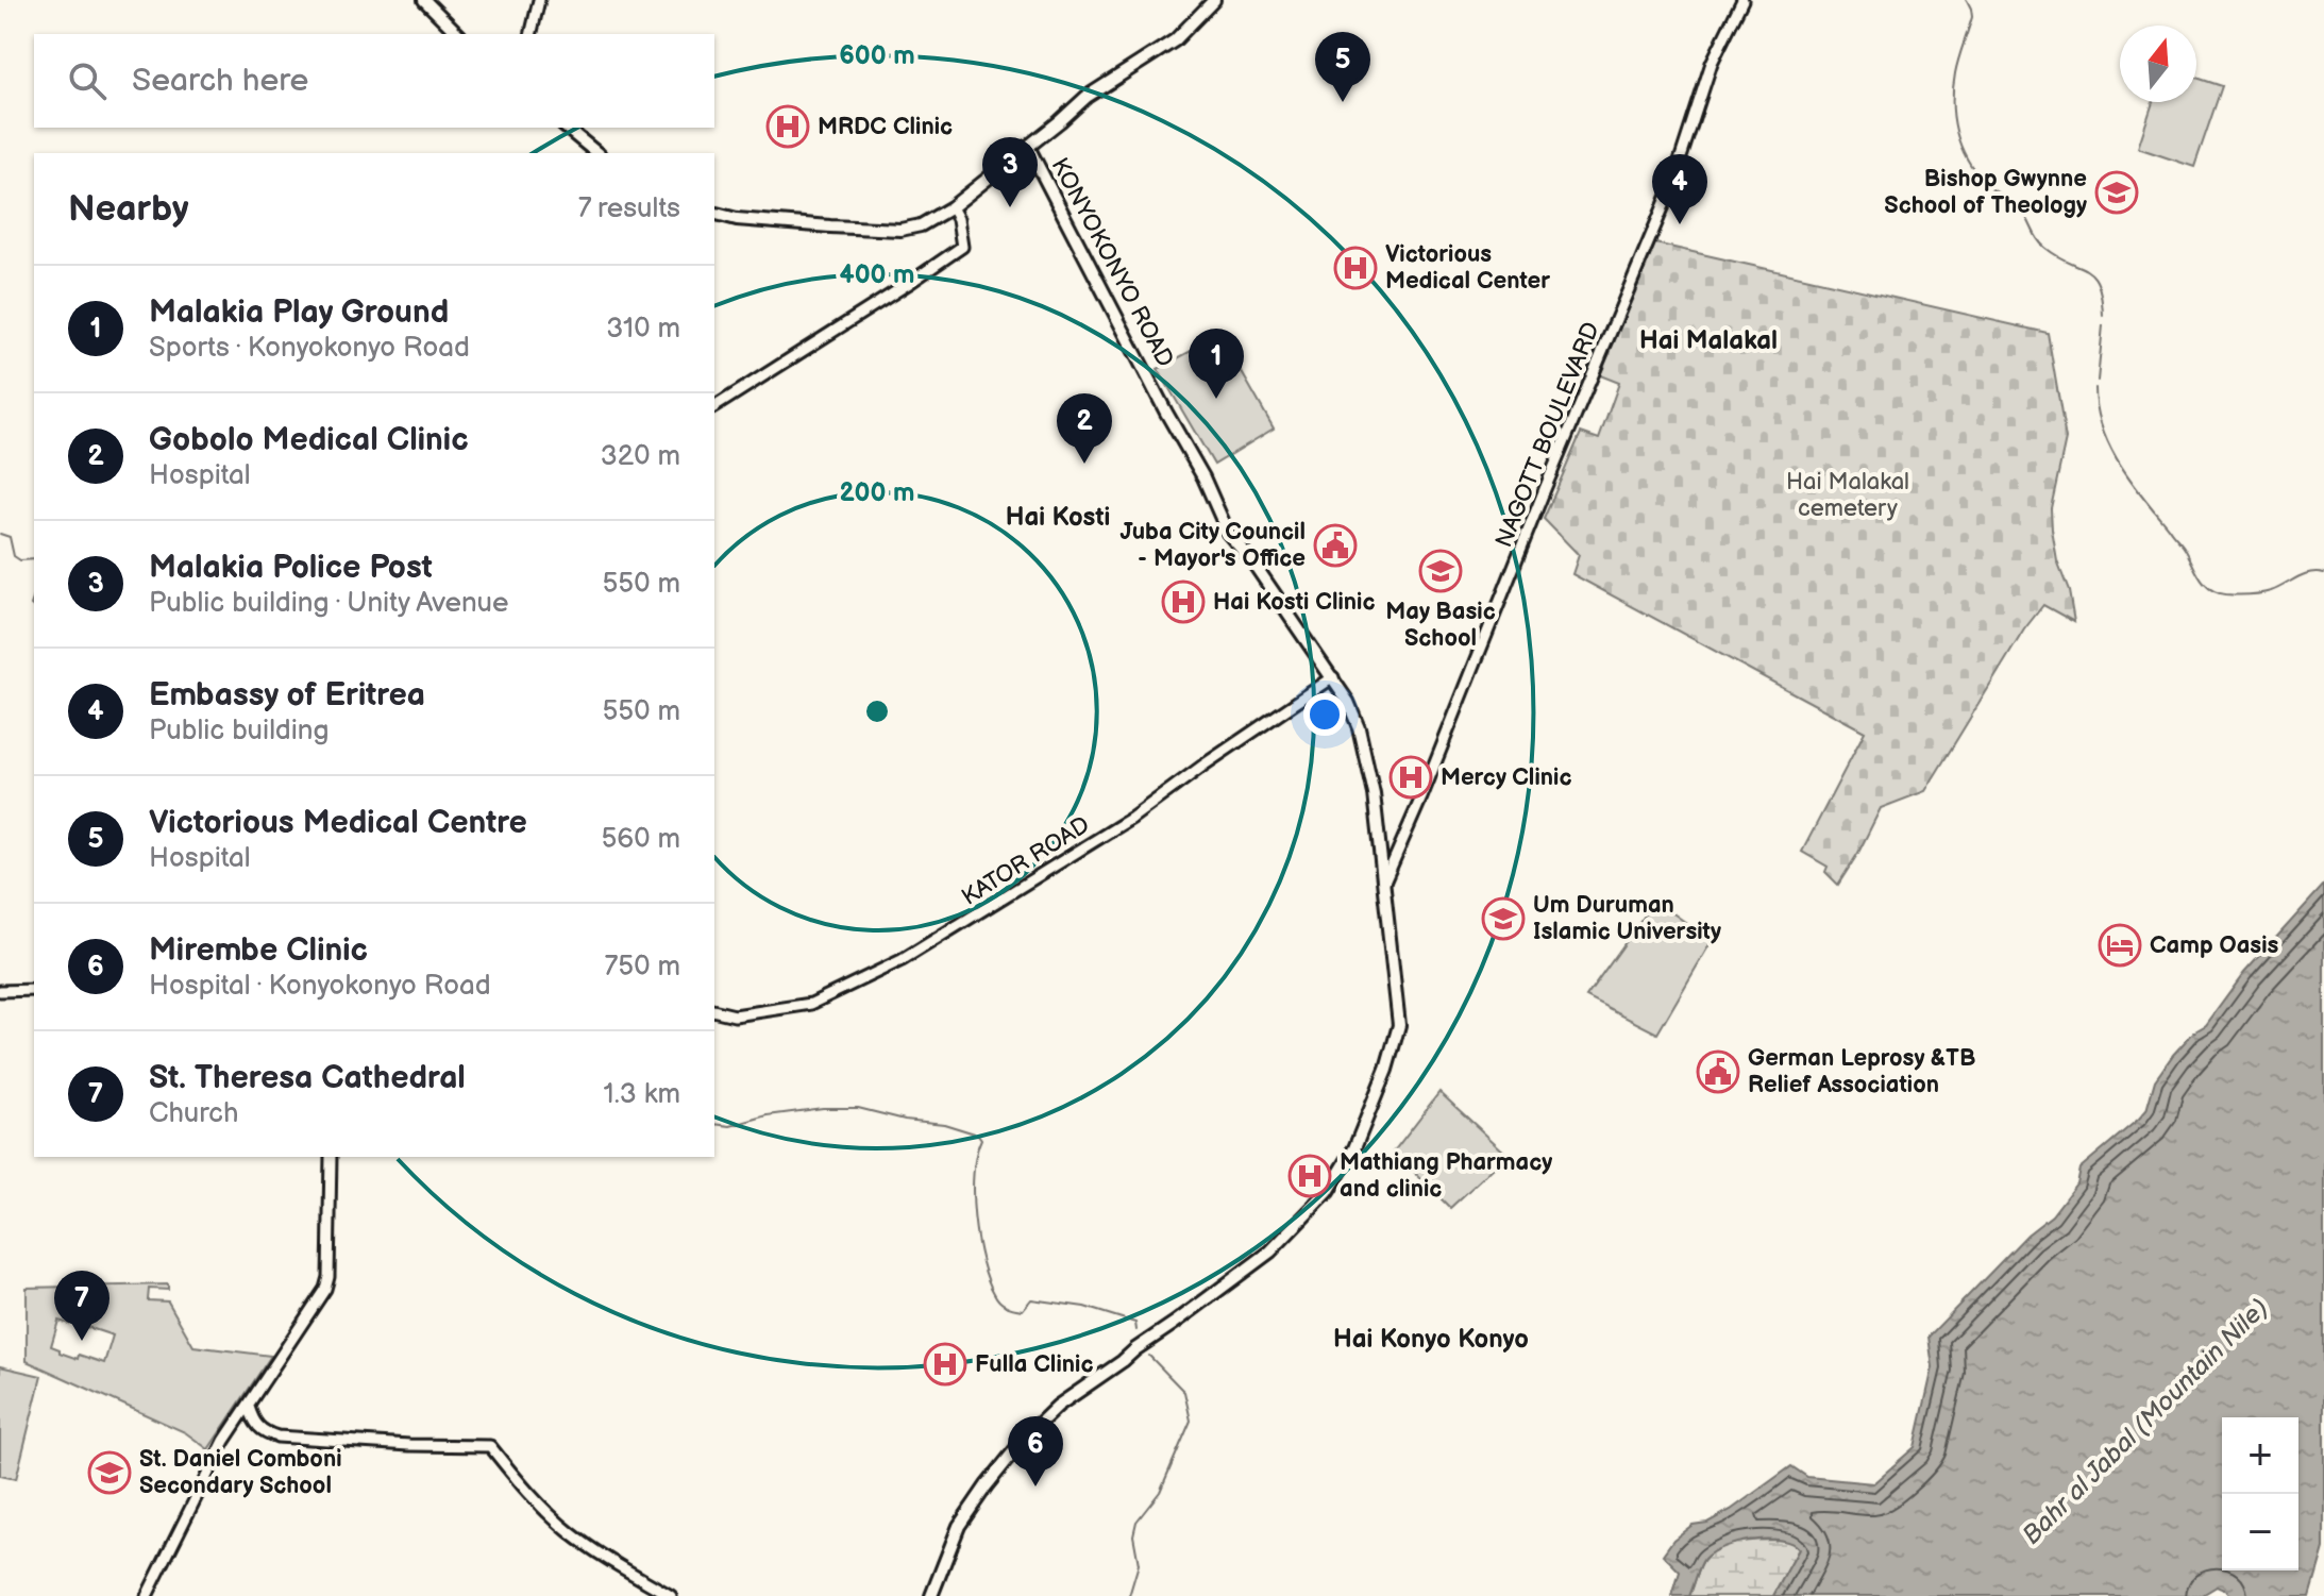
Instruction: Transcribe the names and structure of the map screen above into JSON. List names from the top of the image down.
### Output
{
  "streets": {
    "main road": ["KONYOKONYO ROAD"],
    "street": ["NAGOTT BOULEVARD", "KATOR ROAD"]
  },
  "crossings": [
    ["KONYOKONYO ROAD", "NAGOTT BOULEVARD"],
    ["KONYOKONYO ROAD", "KATOR ROAD"]
  ],
  "districts": ["Hai Malakal", "Hai Kosti", "Hai Konyo Konyo"],
  "water": ["Bahr al Jabal (Mountain Nile)"],
  "parks": ["Hai Malakal cemetery"],
  "places": {
    "hospital": [
      "MRDC Clinic",
      "Victorious Medical Center",
      "Hai Kosti Clinic",
      "Mercy Clinic",
      "Mathiang Pharmacy and clinic",
      "Fulla Clinic"
    ],
    "school or university": [
      "Bishop Gwynne School of Theology",
      "May Basic School",
      "Um Duruman Islamic University",
      "St. Daniel Comboni Secondary School"
    ],
    "public building": ["Juba City Council - Mayor's Office", "German Leprosy &TB Relief Association"],
    "hotel": ["Camp Oasis"]
  },
  "north": "top",
  "page": {
    "pins": [
      "5",
      "3",
      "4",
      "1",
      "2",
      "7",
      "6"
    ],
    "search": "Search here",
    "heading": ["Nearby", "7 results"],
    "list": [
      {
        "mark": "1",
        "name": "Malakia Play Ground",
        "note": "Sports · Konyokonyo Road",
        "value": "310 m"
      },
      {
        "mark": "2",
        "name": "Gobolo Medical Clinic",
        "note": "Hospital",
        "value": "320 m"
      },
      {
        "mark": "3",
        "name": "Malakia Police Post",
        "note": "Public building · Unity Avenue",
        "value": "550 m"
      },
      {
        "mark": "4",
        "name": "Embassy of Eritrea",
        "note": "Public building",
        "value": "550 m"
      },
      {
        "mark": "5",
        "name": "Victorious Medical Centre",
        "note": "Hospital",
        "value": "560 m"
      },
      {
        "mark": "6",
        "name": "Mirembe Clinic",
        "note": "Hospital · Konyokonyo Road",
        "value": "750 m"
      },
      {
        "mark": "7",
        "name": "St. Theresa Cathedral",
        "note": "Church",
        "value": "1.3 km"
      }
    ],
    "map_buttons": ["+", "−"]
  },
  "rings": ["600 m", "400 m", "200 m"]
}
